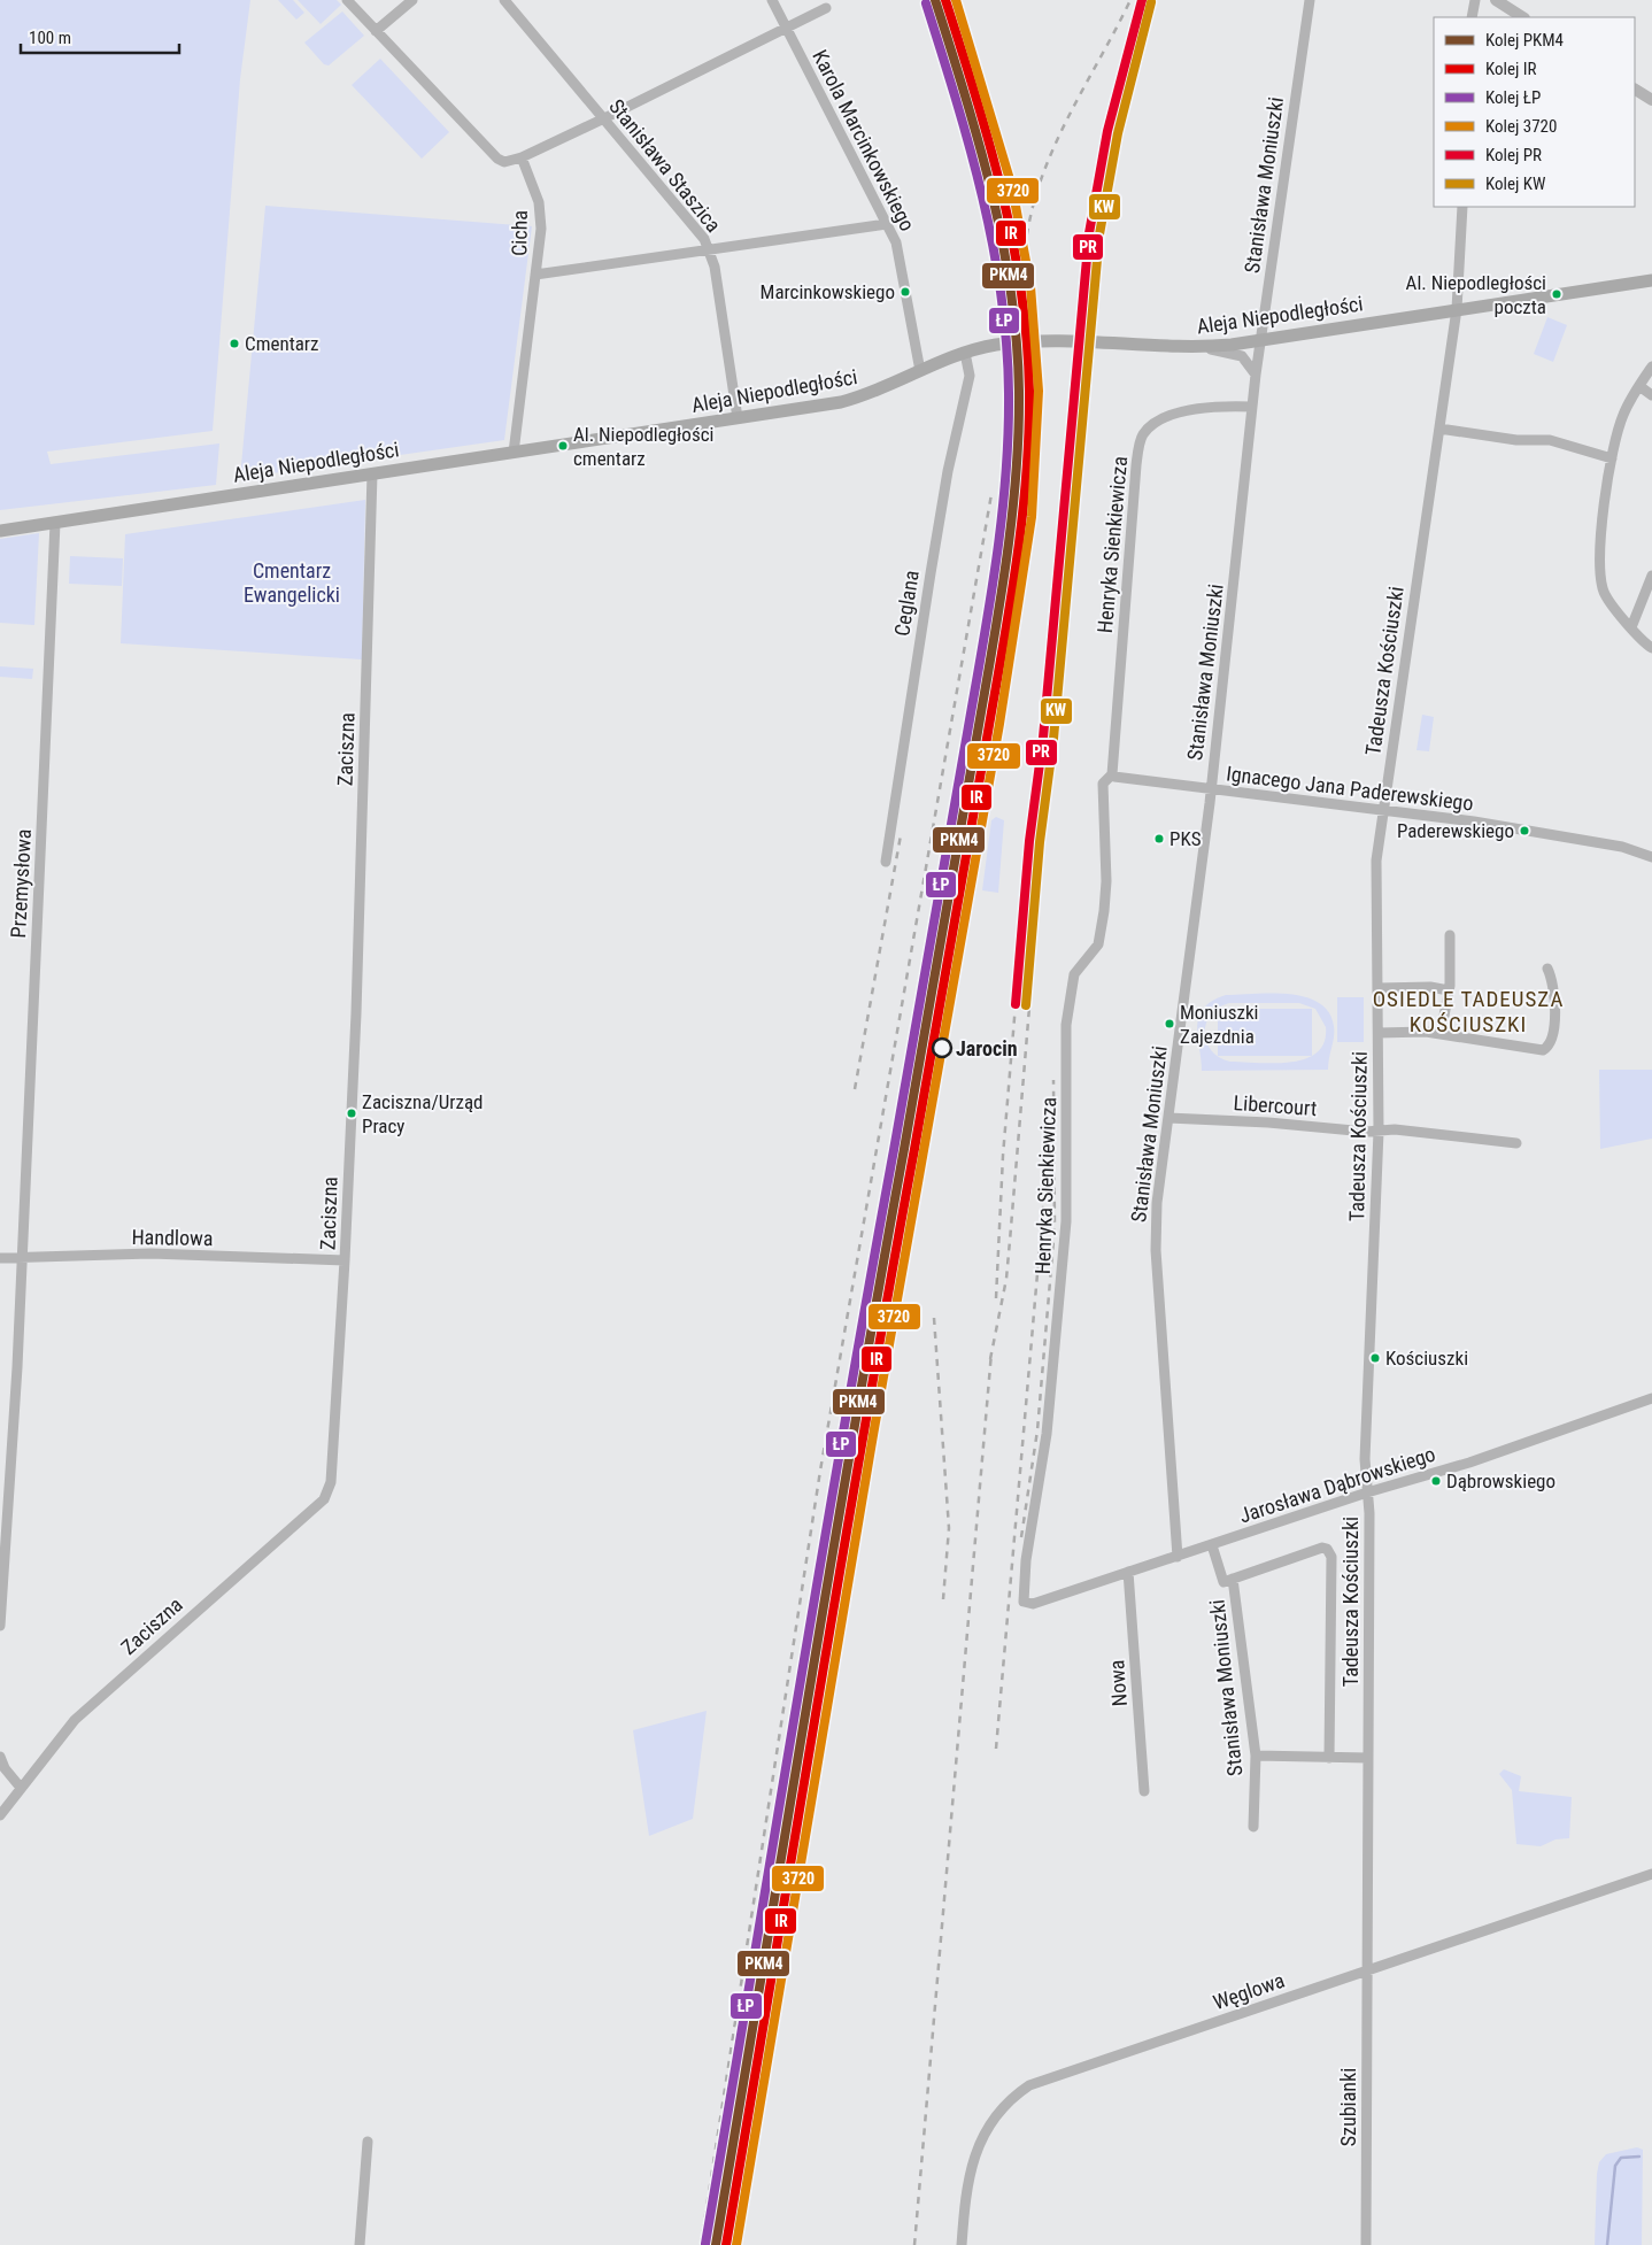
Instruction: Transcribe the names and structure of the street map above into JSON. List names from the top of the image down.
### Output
{
  "streets": {
    "main road": ["Aleja Niepodległości"],
    "street": [
      "Karola Marcinkowskiego",
      "Stanisława Staszica",
      "Stanisława Moniuszki",
      "Cicha",
      "Henryka Sienkiewicza",
      "Ceglana",
      "Tadeusza Kościuszki",
      "Zaciszna",
      "Ignacego Jana Paderewskiego",
      "Przemysłowa",
      "Libercourt",
      "Handlowa",
      "Jarosława Dąbrowskiego",
      "Nowa",
      "Węglowa",
      "Szubianki"
    ]
  },
  "crossings": [
    ["Karola Marcinkowskiego", "Aleja Niepodległości"],
    ["Stanisława Staszica", "Aleja Niepodległości"],
    ["Stanisława Moniuszki", "Aleja Niepodległości"],
    ["Stanisława Moniuszki", "Henryka Sienkiewicza"],
    ["Stanisława Moniuszki", "Ignacego Jana Paderewskiego"],
    ["Stanisława Moniuszki", "Libercourt"],
    ["Stanisława Moniuszki", "Jarosława Dąbrowskiego"],
    ["Cicha", "Aleja Niepodległości"],
    ["Aleja Niepodległości", "Ceglana"],
    ["Aleja Niepodległości", "Tadeusza Kościuszki"],
    ["Aleja Niepodległości", "Zaciszna"],
    ["Aleja Niepodległości", "Przemysłowa"],
    ["Henryka Sienkiewicza", "Jarosława Dąbrowskiego"],
    ["Tadeusza Kościuszki", "Ignacego Jana Paderewskiego"],
    ["Tadeusza Kościuszki", "Libercourt"],
    ["Tadeusza Kościuszki", "Jarosława Dąbrowskiego"],
    ["Tadeusza Kościuszki", "Węglowa"],
    ["Tadeusza Kościuszki", "Szubianki"],
    ["Zaciszna", "Handlowa"],
    ["Przemysłowa", "Handlowa"],
    ["Jarosława Dąbrowskiego", "Nowa"],
    ["Węglowa", "Szubianki"]
  ],
  "districts": ["OSIEDLE TADEUSZA KOŚCIUSZKI"],
  "parks": ["Cmentarz Ewangelicki"],
  "places": [
    "Marcinkowskiego",
    "Al. Niepodległości poczta",
    "Cmentarz",
    "Al. Niepodległości cmentarz",
    "Paderewskiego",
    "PKS",
    "Moniuszki Zajezdnia",
    "Jarocin",
    "Zaciszna/Urząd Pracy",
    "Kościuszki",
    "Dąbrowskiego"
  ],
  "lines": [
    "rail line PKM4",
    "rail line IR",
    "rail line 3720",
    "rail line PR",
    "rail line KW",
    "rail line ŁP"
  ],
  "legend": [
    "Kolej PKM4",
    "Kolej IR",
    "Kolej ŁP",
    "Kolej 3720",
    "Kolej PR",
    "Kolej KW"
  ],
  "scale_bar": "100 m"
}
